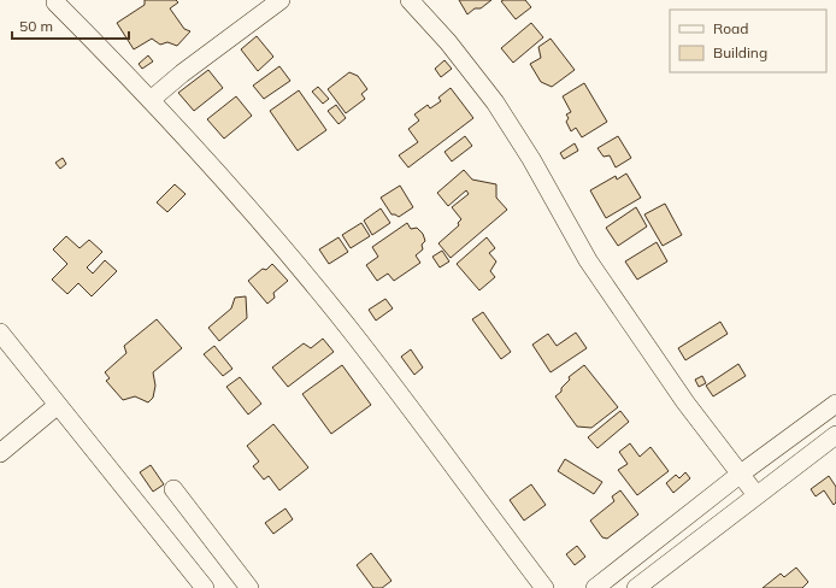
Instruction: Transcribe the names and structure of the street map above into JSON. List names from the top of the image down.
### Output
{
  "legend": ["Road", "Building"],
  "scale_bar": "50 m"
}
